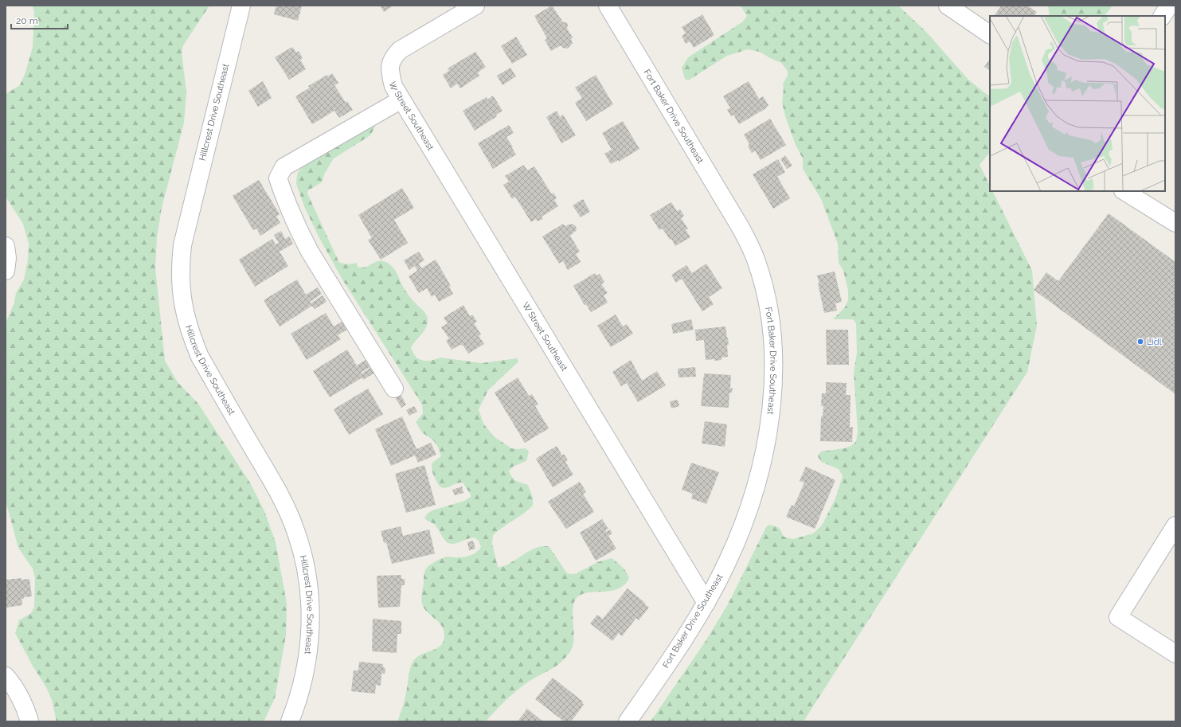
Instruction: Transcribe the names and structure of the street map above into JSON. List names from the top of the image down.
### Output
{
  "streets": {
    "street": ["Hillcrest Drive Southeast", "W Street Southeast", "Fort Baker Drive Southeast"]
  },
  "crossings": [
    ["W Street Southeast", "Fort Baker Drive Southeast"]
  ],
  "places": ["Lidl"],
  "scale_bar": "20 m"
}
